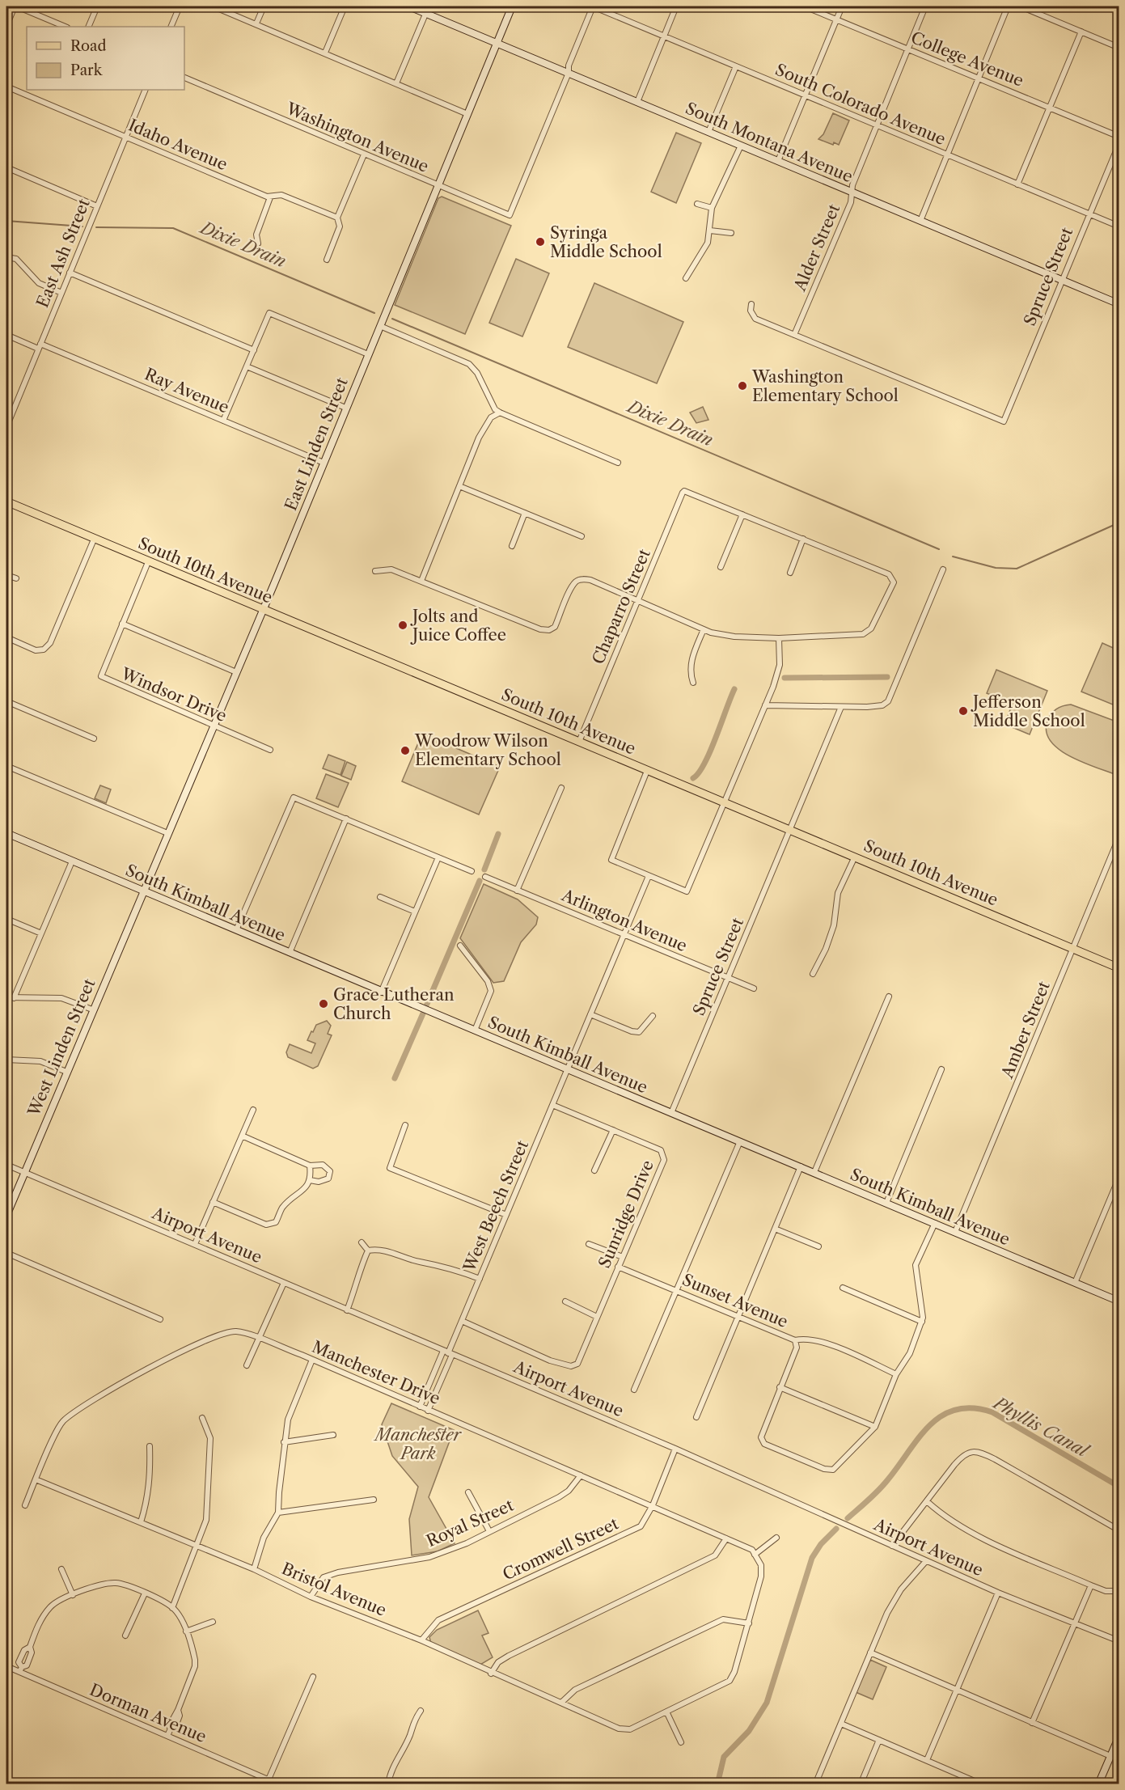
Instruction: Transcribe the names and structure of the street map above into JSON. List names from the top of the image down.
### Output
{
  "streets": {
    "main road": ["South 10th Avenue"],
    "street": [
      "College Avenue",
      "South Colorado Avenue",
      "Washington Avenue",
      "South Montana Avenue",
      "Idaho Avenue",
      "Alder Street",
      "East Ash Street",
      "Spruce Street",
      "Ray Avenue",
      "East Linden Street",
      "Chaparro Street",
      "Windsor Drive",
      "South Kimball Avenue",
      "Arlington Avenue",
      "Amber Street",
      "West Linden Street",
      "West Beech Street",
      "Sunridge Drive",
      "Airport Avenue",
      "Sunset Avenue",
      "Manchester Drive",
      "Royal Street",
      "Cromwell Street",
      "Bristol Avenue",
      "Dorman Avenue"
    ]
  },
  "crossings": [
    ["College Avenue", "Alder Street"],
    ["South Colorado Avenue", "Alder Street"],
    ["South Colorado Avenue", "Spruce Street"],
    ["Washington Avenue", "South Montana Avenue"],
    ["Washington Avenue", "East Linden Street"],
    ["South Montana Avenue", "Alder Street"],
    ["South Montana Avenue", "Spruce Street"],
    ["South Montana Avenue", "East Linden Street"],
    ["Idaho Avenue", "East Ash Street"],
    ["Alder Street", "Spruce Street"],
    ["East Ash Street", "Ray Avenue"],
    ["Spruce Street", "South 10th Avenue"],
    ["Spruce Street", "South Kimball Avenue"],
    ["Spruce Street", "Arlington Avenue"],
    ["Ray Avenue", "East Linden Street"],
    ["East Linden Street", "South 10th Avenue"],
    ["East Linden Street", "Windsor Drive"],
    ["East Linden Street", "South Kimball Avenue"],
    ["East Linden Street", "West Linden Street"],
    ["South 10th Avenue", "Chaparro Street"],
    ["South 10th Avenue", "Windsor Drive"],
    ["South 10th Avenue", "Amber Street"],
    ["South Kimball Avenue", "Amber Street"],
    ["South Kimball Avenue", "West Linden Street"],
    ["South Kimball Avenue", "West Beech Street"],
    ["Arlington Avenue", "West Beech Street"],
    ["West Linden Street", "Airport Avenue"],
    ["West Beech Street", "Sunridge Drive"],
    ["West Beech Street", "Airport Avenue"],
    ["West Beech Street", "Manchester Drive"],
    ["Sunridge Drive", "Sunset Avenue"],
    ["Airport Avenue", "Cromwell Street"],
    ["Manchester Drive", "Royal Street"],
    ["Manchester Drive", "Cromwell Street"],
    ["Manchester Drive", "Bristol Avenue"],
    ["Royal Street", "Bristol Avenue"],
    ["Cromwell Street", "Bristol Avenue"]
  ],
  "water": ["Dixie Drain", "Phyllis Canal"],
  "parks": ["Manchester Park"],
  "places": [
    "Syringa Middle School",
    "Washington Elementary School",
    "Jolts and Juice Coffee",
    "Jefferson Middle School",
    "Woodrow Wilson Elementary School",
    "Grace Lutheran Church"
  ],
  "legend": ["Road", "Park"]
}
